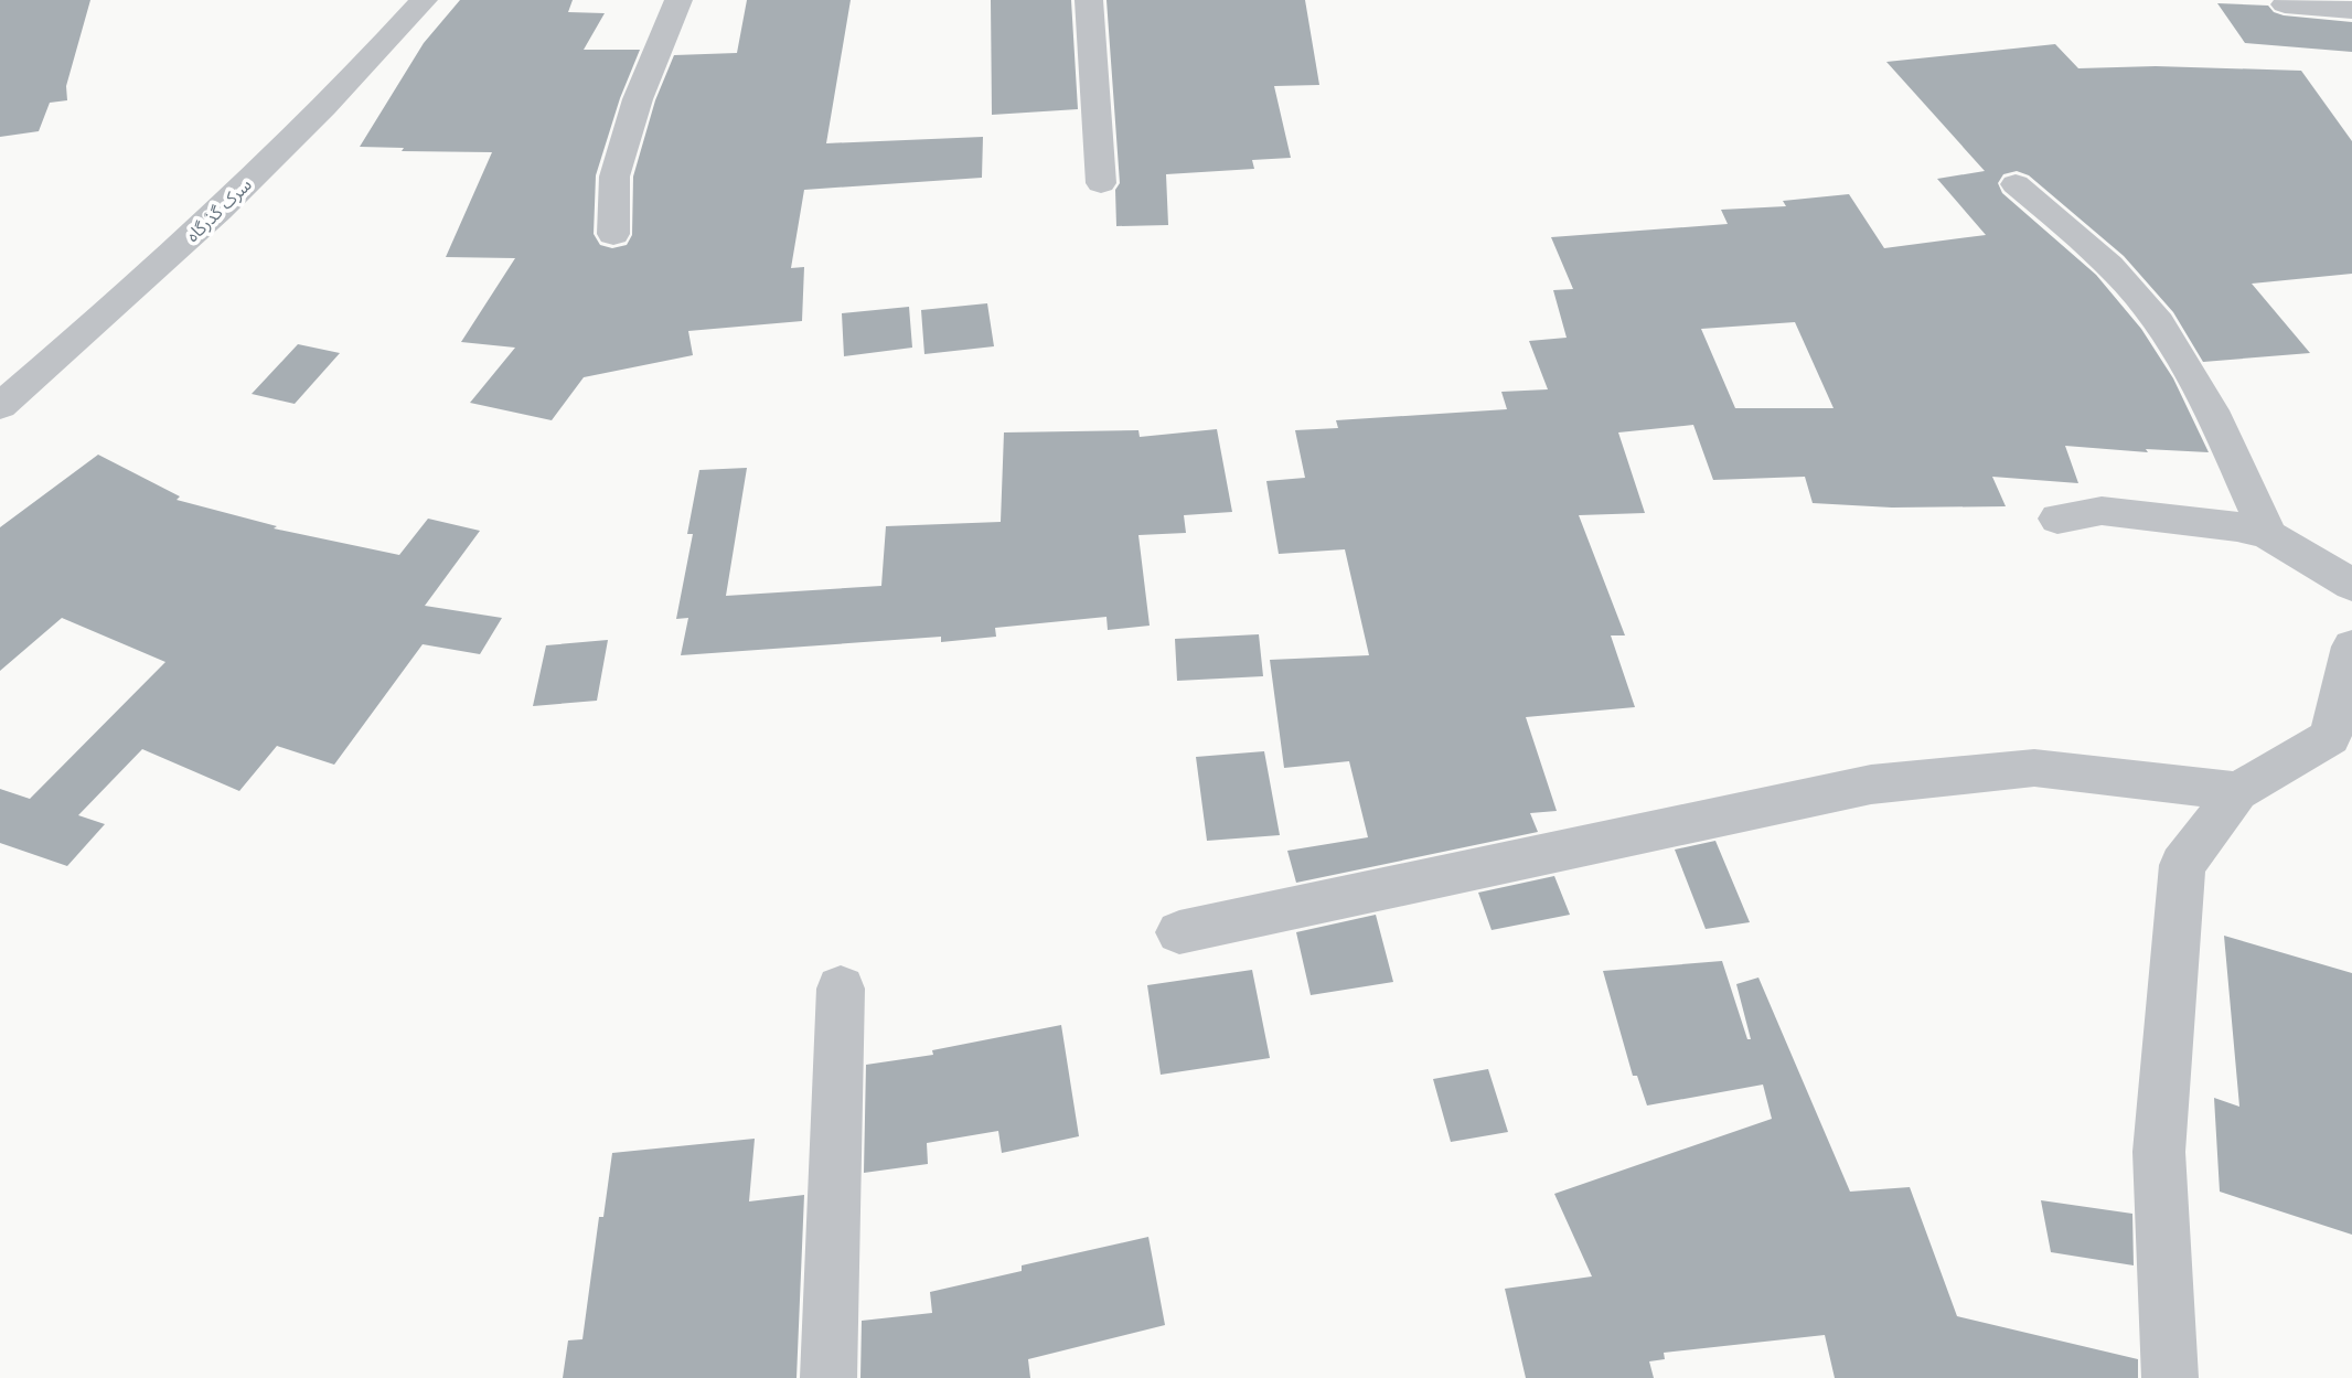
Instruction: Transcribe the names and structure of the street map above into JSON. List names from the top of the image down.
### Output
{
  "streets": {
    "street": ["سرک گذرگاه"]
  }
}
